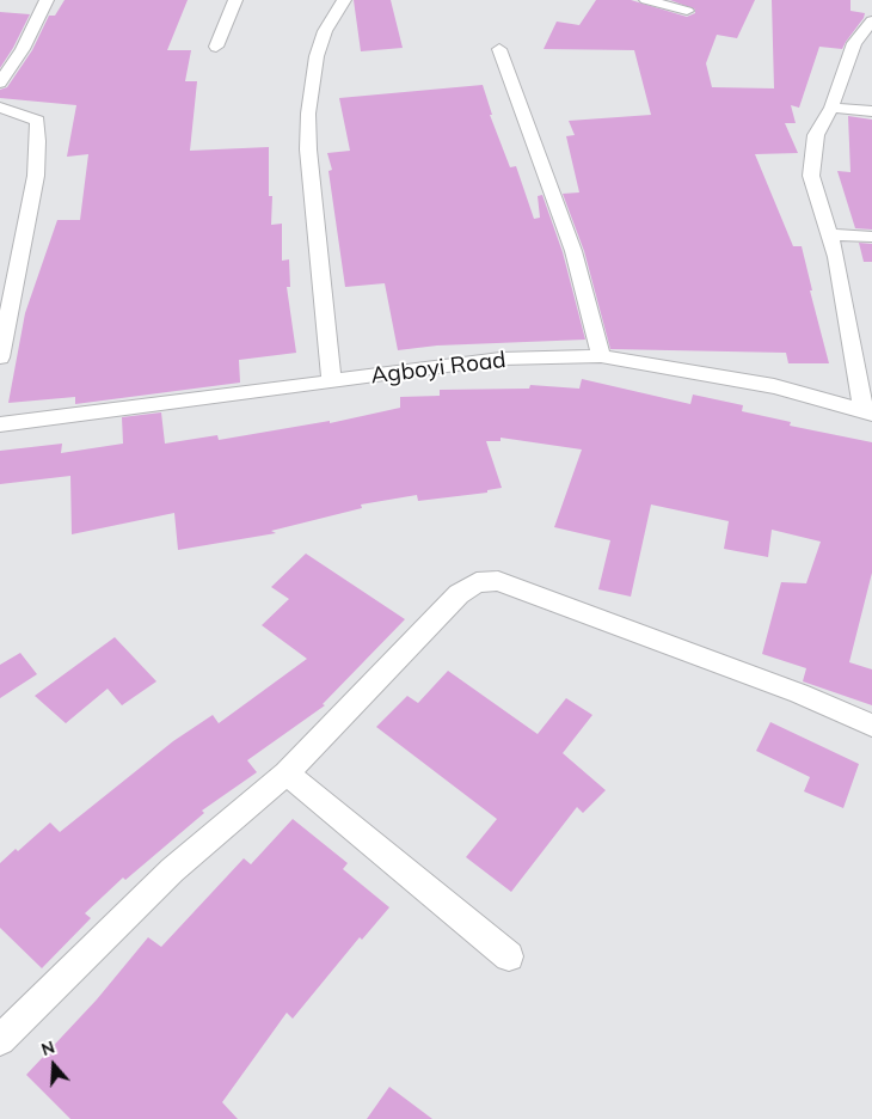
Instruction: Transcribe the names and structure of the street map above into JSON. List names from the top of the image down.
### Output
{
  "streets": {
    "street": ["Agboyi Road"]
  },
  "north": "top"
}
